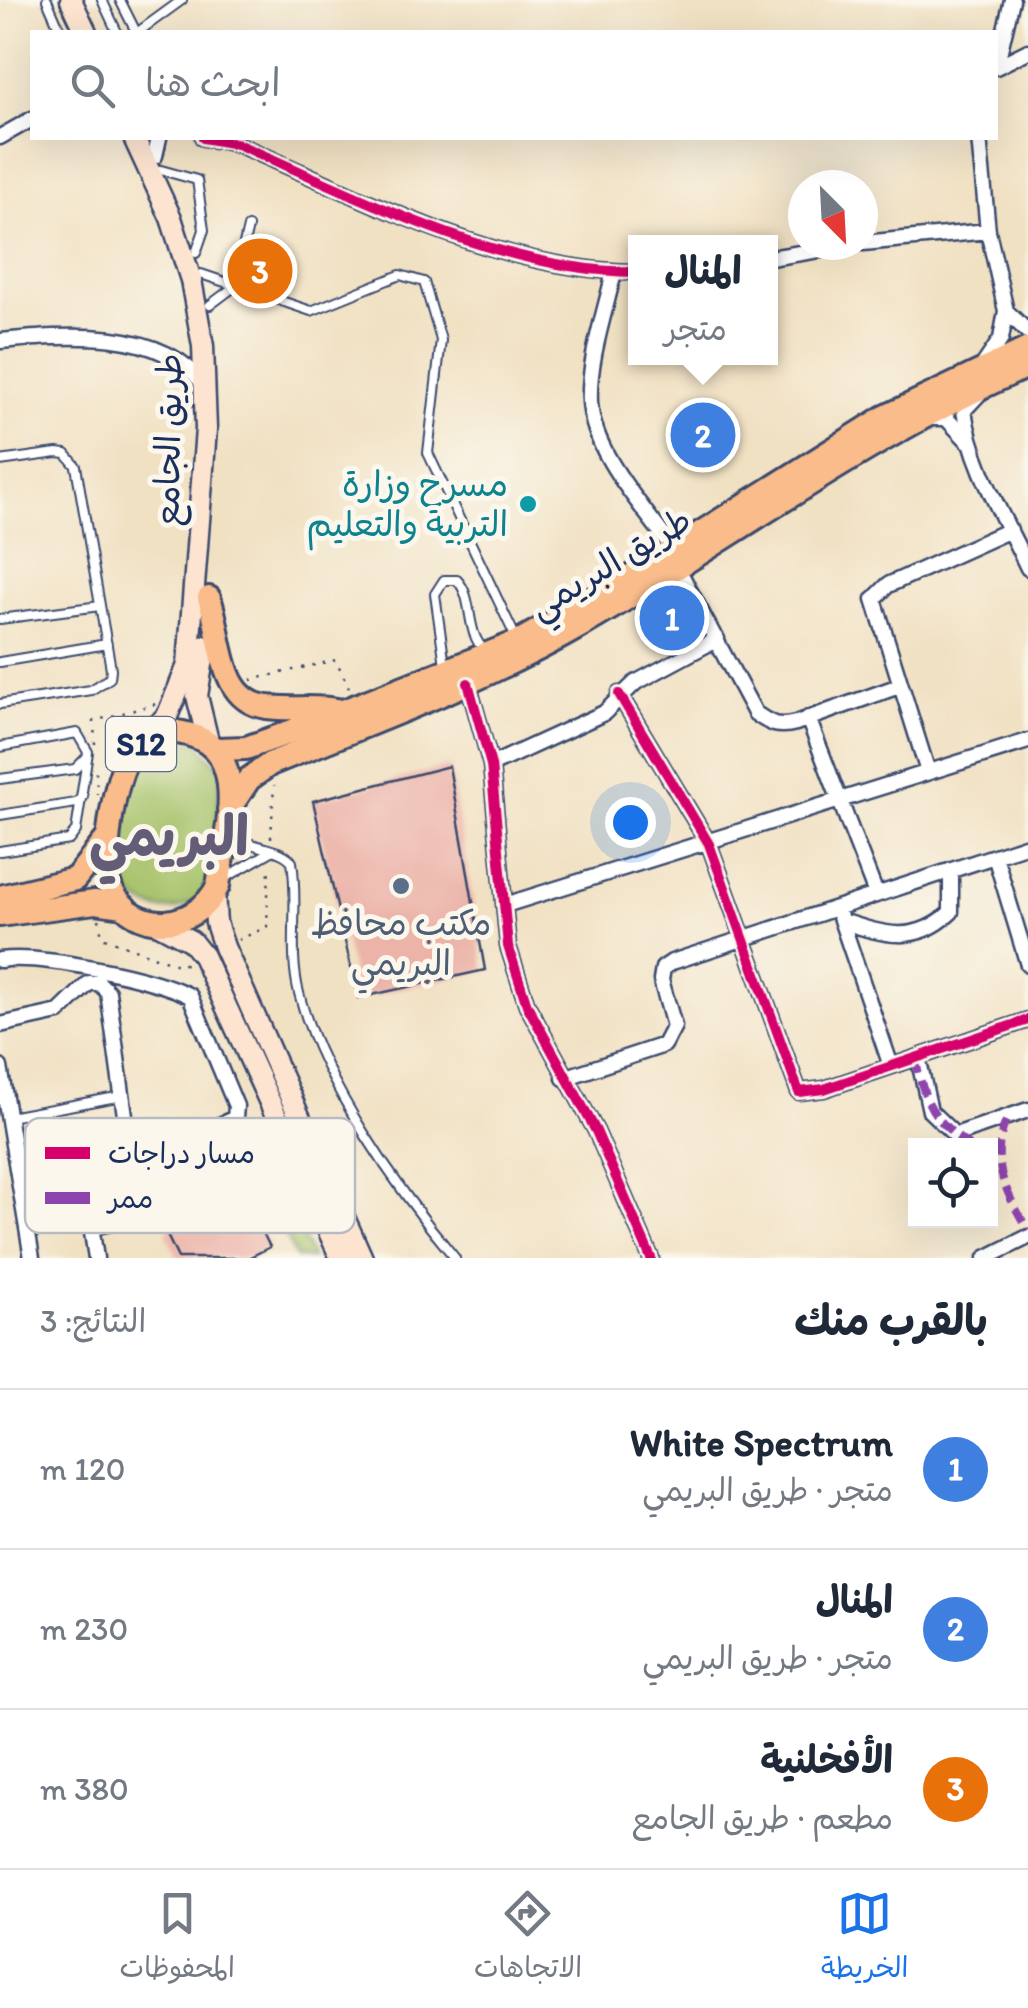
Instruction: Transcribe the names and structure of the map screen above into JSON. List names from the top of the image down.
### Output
{
  "streets": {
    "main road": ["طريق الجامع", "طريق البريمي", "S12"]
  },
  "crossings": [
    ["طريق الجامع", "طريق البريمي"],
    ["طريق الجامع", "S12"],
    ["طريق البريمي", "S12"]
  ],
  "districts": ["البريمي"],
  "places": ["مسرح وزارة التربية والتعليم", "مكتب محافظ البريمي"],
  "legend": ["مسار دراجات", "ممر"],
  "north": "bottom right",
  "page": {
    "search": "ابحث هنا",
    "pins": ["3", "2", "1"],
    "popup": ["المنال", "متجر"],
    "heading": ["بالقرب منك", "النتائج: 3"],
    "list": [
      {
        "mark": "1",
        "name": "White Spectrum",
        "note": "متجر · طريق البريمي",
        "value": "120 m"
      },
      {
        "mark": "2",
        "name": "المنال",
        "note": "متجر · طريق البريمي",
        "value": "230 m"
      },
      {
        "mark": "3",
        "name": "الأفخلنية",
        "note": "مطعم · طريق الجامع",
        "value": "380 m"
      }
    ],
    "nav": ["الخريطة", "الاتجاهات", "المحفوظات"]
  }
}
